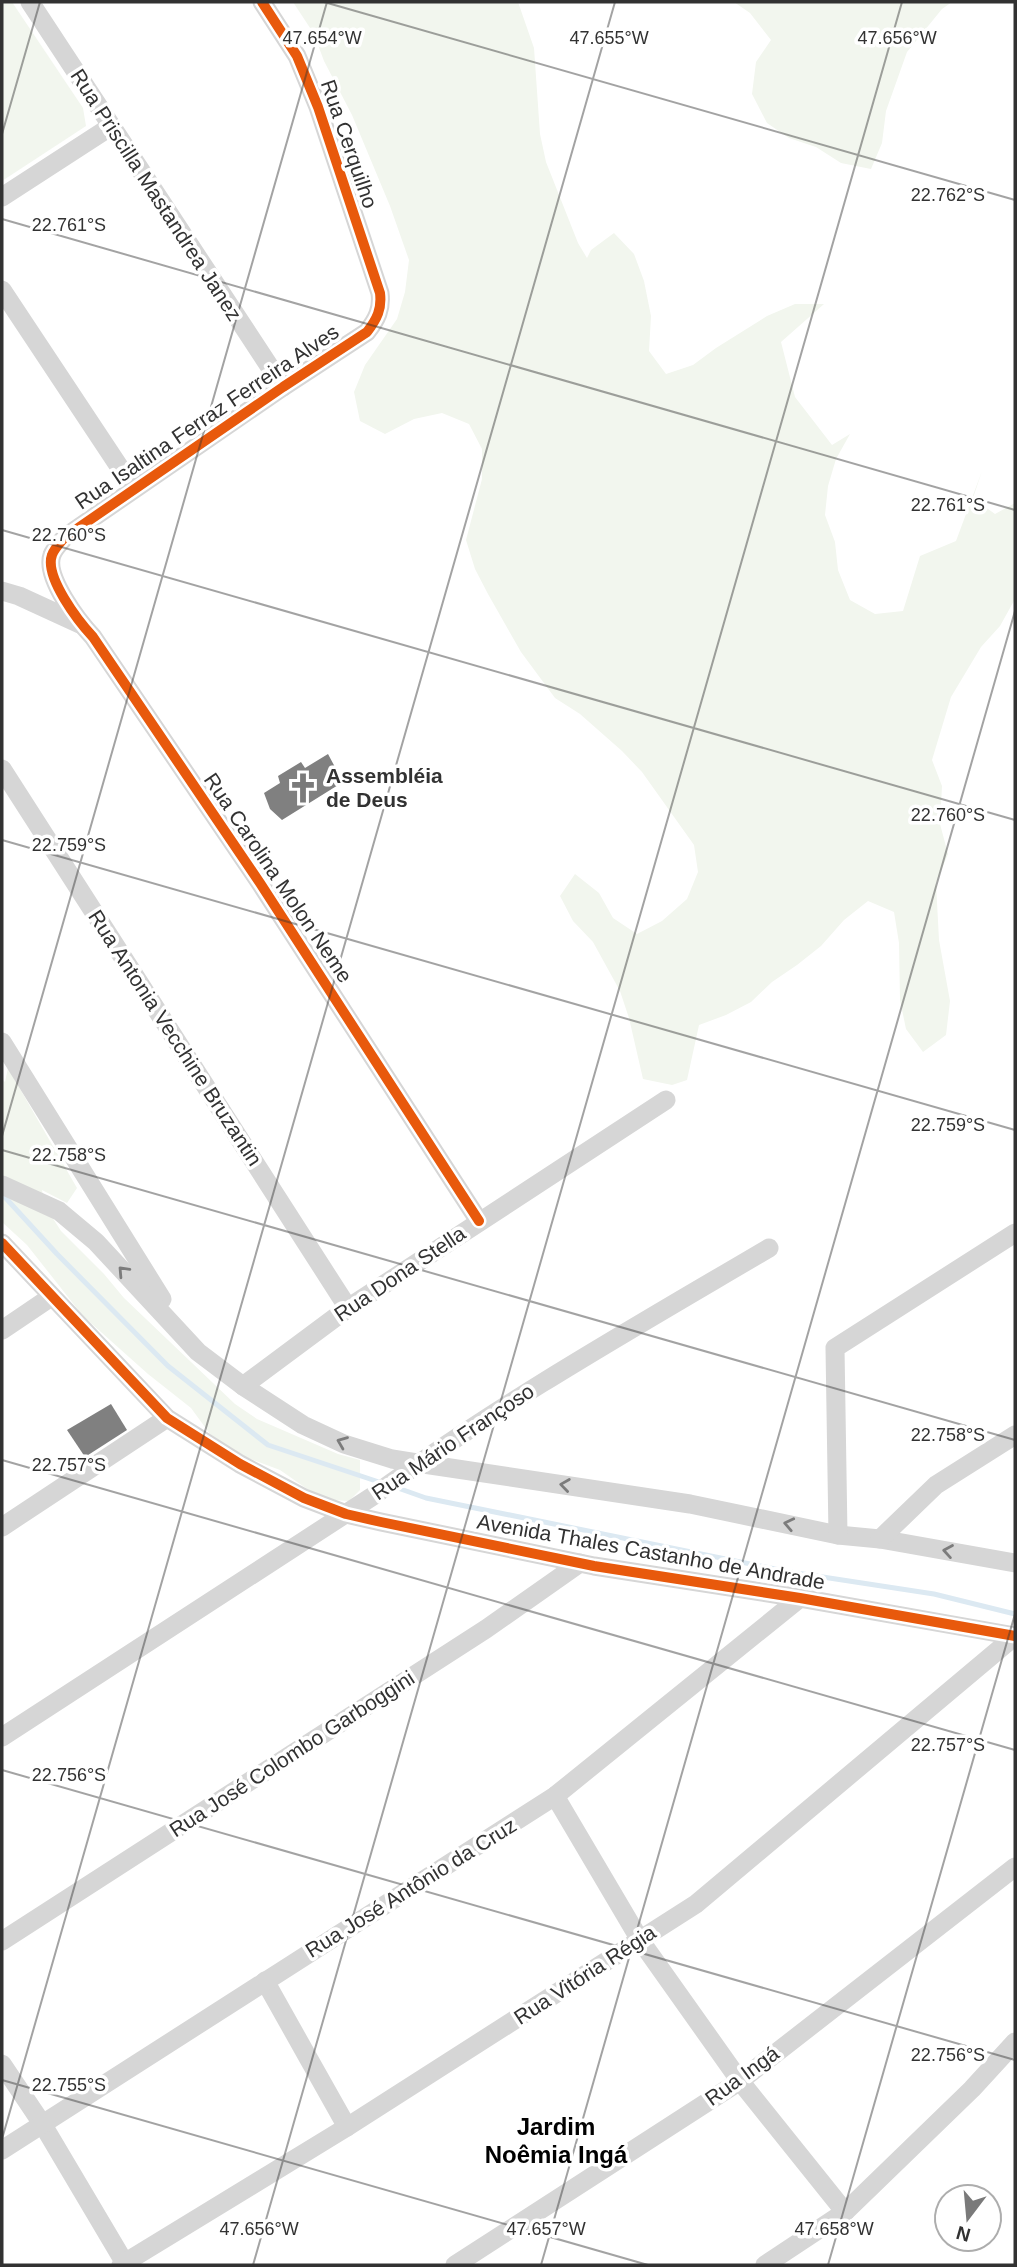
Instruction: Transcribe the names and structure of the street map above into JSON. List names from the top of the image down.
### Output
{
  "streets": {
    "street": [
      "Rua Cerquilho",
      "Rua Priscilla Mastandrea Janez",
      "Rua Isaltina Ferraz Ferreira Alves",
      "Rua Carolina Molon Neme",
      "Rua Antonia Vecchine Bruzantin",
      "Rua Dona Stella",
      "Rua Mário Françoso",
      "Avenida Thales Castanho de Andrade",
      "Rua José Colombo Garboggini",
      "Rua José Antônio da Cruz",
      "Rua Vitória Régia",
      "Rua Ingá"
    ]
  },
  "crossings": [
    ["Rua Cerquilho", "Rua Isaltina Ferraz Ferreira Alves"],
    ["Rua Priscilla Mastandrea Janez", "Rua Isaltina Ferraz Ferreira Alves"],
    ["Rua Isaltina Ferraz Ferreira Alves", "Rua Carolina Molon Neme"],
    ["Rua Carolina Molon Neme", "Rua Dona Stella"],
    ["Rua Antonia Vecchine Bruzantin", "Rua Dona Stella"],
    ["Rua Mário Françoso", "Avenida Thales Castanho de Andrade"],
    ["Avenida Thales Castanho de Andrade", "Rua José Colombo Garboggini"],
    ["Avenida Thales Castanho de Andrade", "Rua José Antônio da Cruz"],
    ["Avenida Thales Castanho de Andrade", "Rua Vitória Régia"]
  ],
  "districts": ["Jardim Noêmia Ingá"],
  "places": {
    "church": ["Assembléia de Deus"]
  },
  "north": "bottom",
  "coordinates": [
    "47.654°W",
    "47.655°W",
    "47.656°W",
    "22.762°S",
    "22.761°S",
    "22.760°S",
    "22.759°S",
    "22.758°S",
    "22.757°S",
    "22.756°S",
    "22.755°S",
    "47.657°W",
    "47.658°W"
  ]
}
